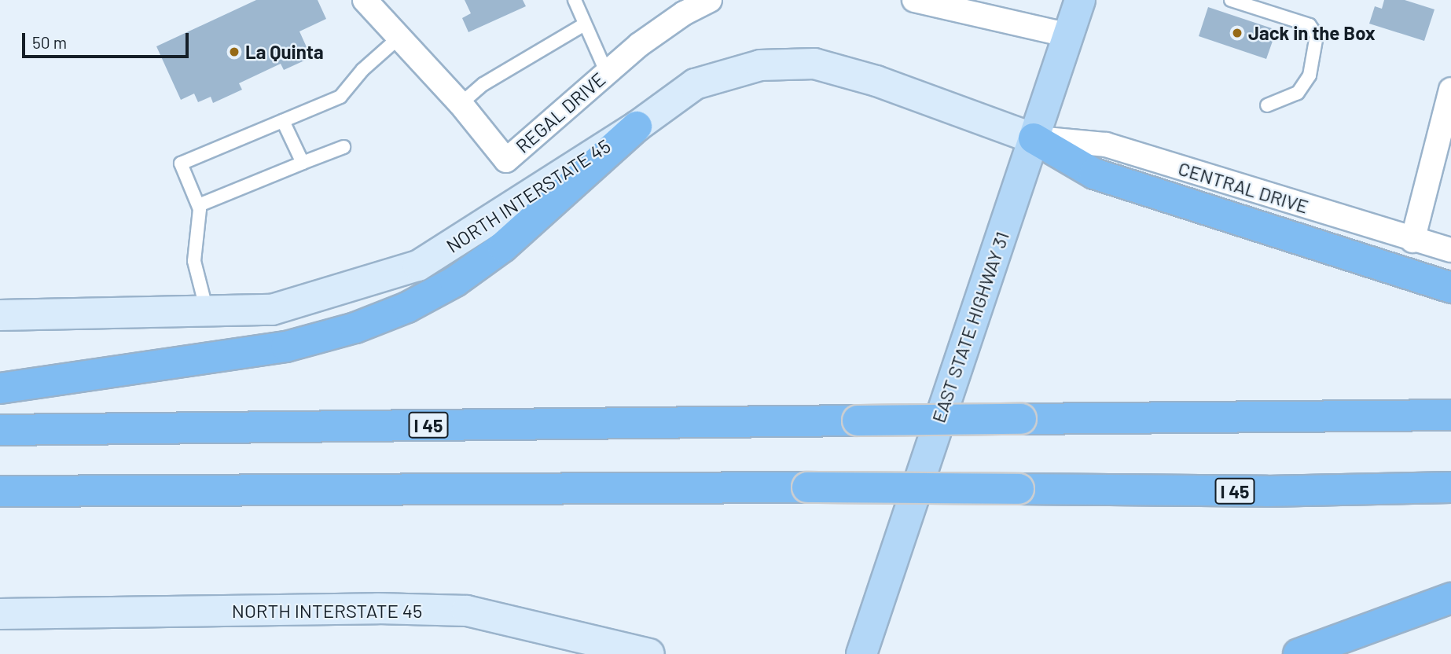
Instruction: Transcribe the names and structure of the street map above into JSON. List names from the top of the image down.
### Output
{
  "streets": {
    "highway": ["I 45"],
    "main road": ["NORTH INTERSTATE 45", "EAST STATE HIGHWAY 31"],
    "street": ["REGAL DRIVE", "CENTRAL DRIVE"]
  },
  "crossings": [
    ["CENTRAL DRIVE", "NORTH INTERSTATE 45"],
    ["CENTRAL DRIVE", "EAST STATE HIGHWAY 31"],
    ["NORTH INTERSTATE 45", "EAST STATE HIGHWAY 31"]
  ],
  "places": ["Jack in the Box", "La Quinta"],
  "scale_bar": "50 m"
}
